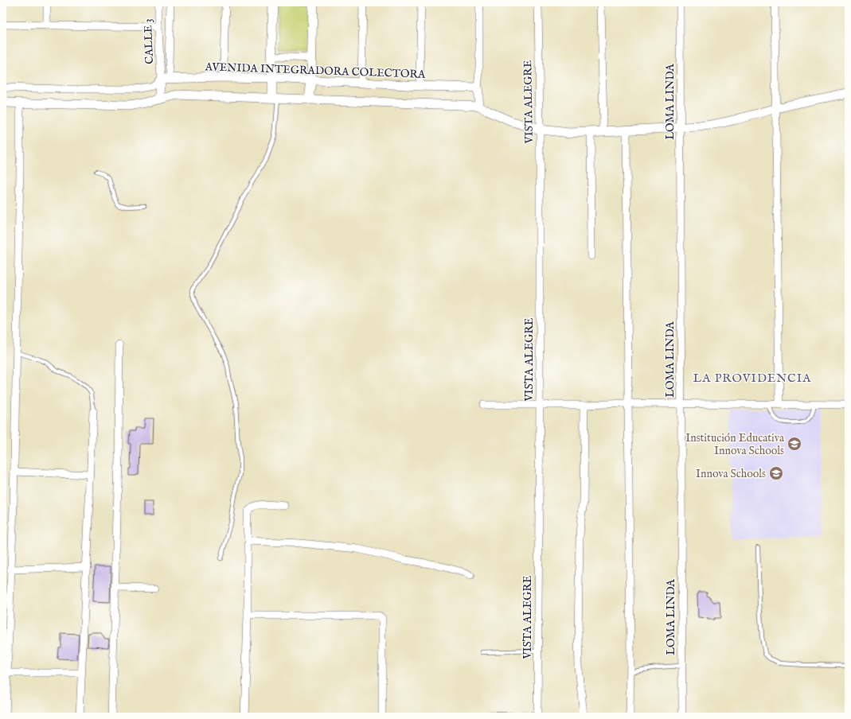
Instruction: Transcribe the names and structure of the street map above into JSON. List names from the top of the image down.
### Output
{
  "streets": {
    "street": [
      "CALLE 3",
      "AVENIDA INTEGRADORA COLECTORA",
      "VISTA ALEGRE",
      "LOMA LINDA"
    ]
  },
  "crossings": [
    ["CALLE 3", "AVENIDA INTEGRADORA COLECTORA"]
  ],
  "districts": ["LA PROVIDENCIA"],
  "places": {
    "school or university": ["Institución Educativa Innova Schools", "Innova Schools"]
  }
}
